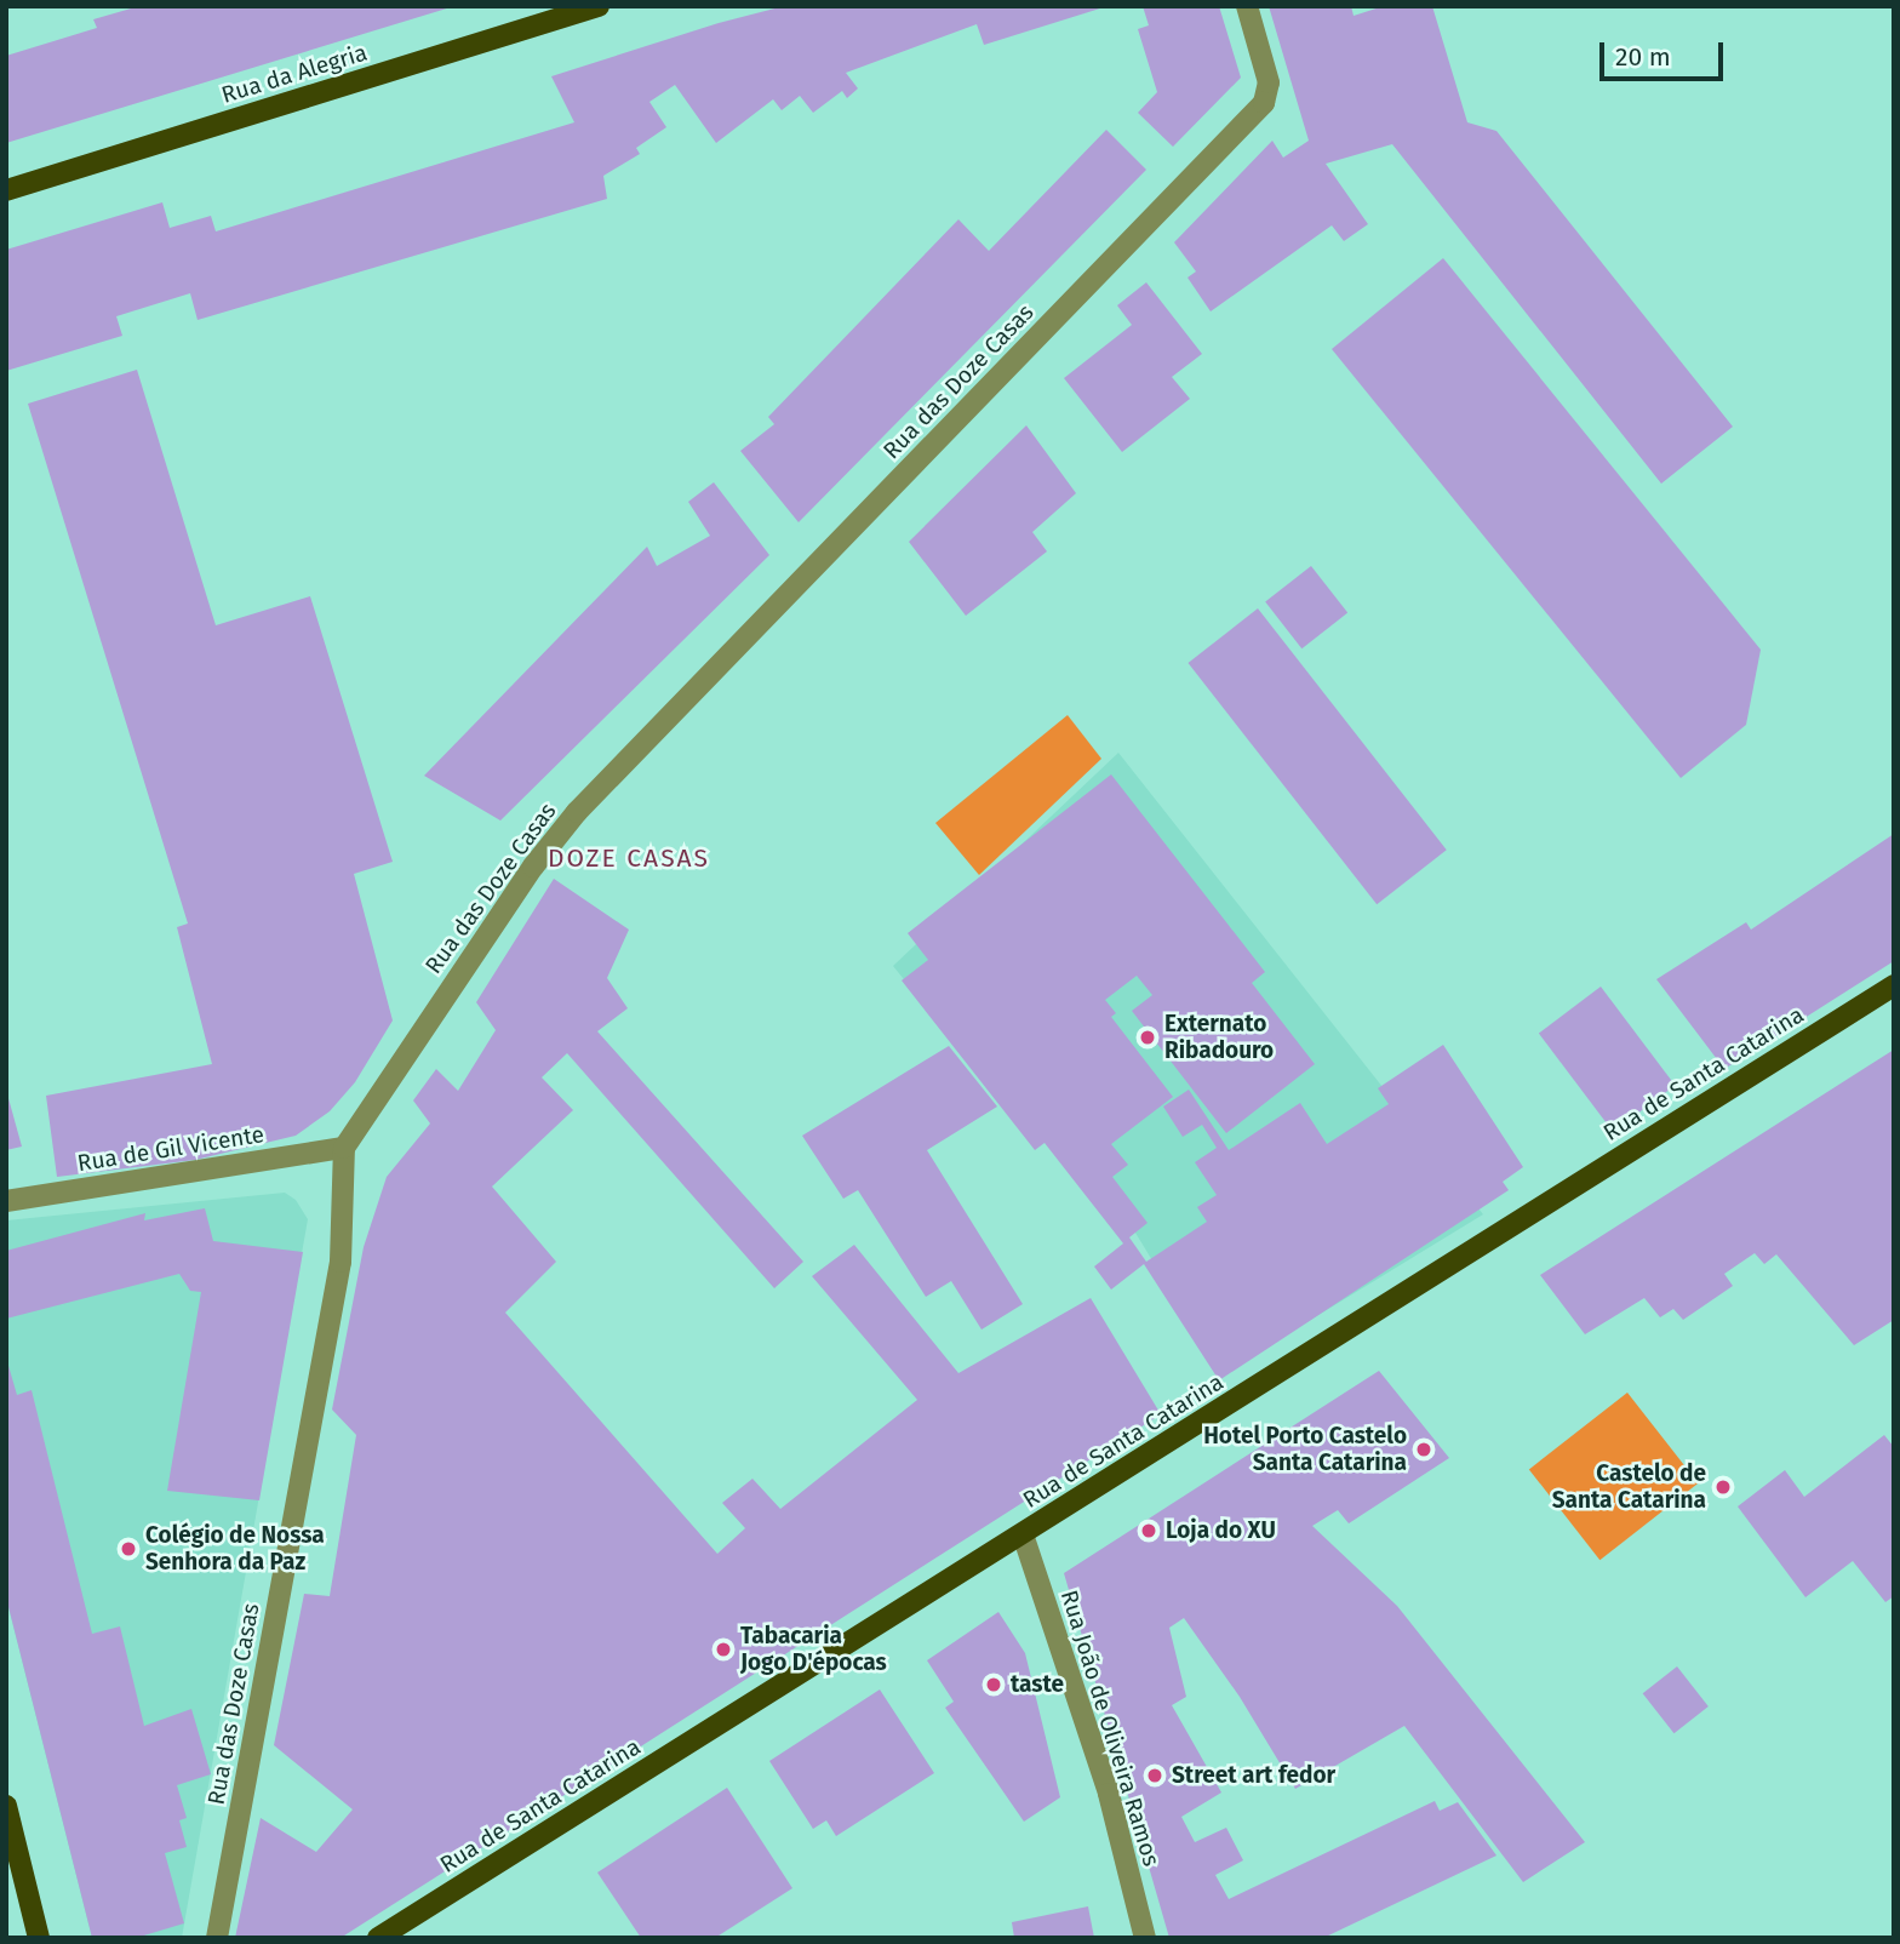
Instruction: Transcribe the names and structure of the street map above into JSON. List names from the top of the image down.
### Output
{
  "streets": {
    "main road": ["Rua da Alegria", "Rua de Santa Catarina"],
    "street": ["Rua das Doze Casas", "Rua de Gil Vicente", "Rua João de Oliveira Ramos"]
  },
  "crossings": [
    ["Rua das Doze Casas", "Rua de Gil Vicente"],
    ["Rua de Santa Catarina", "Rua João de Oliveira Ramos"]
  ],
  "districts": ["DOZE CASAS"],
  "places": [
    "Externato Ribadouro",
    "Hotel Porto Castelo Santa Catarina",
    "Castelo de Santa Catarina",
    "Loja do XU",
    "Colégio de Nossa Senhora da Paz",
    "Tabacaria Jogo D'épocas",
    "taste",
    "Street art fedor"
  ],
  "scale_bar": "20 m"
}
